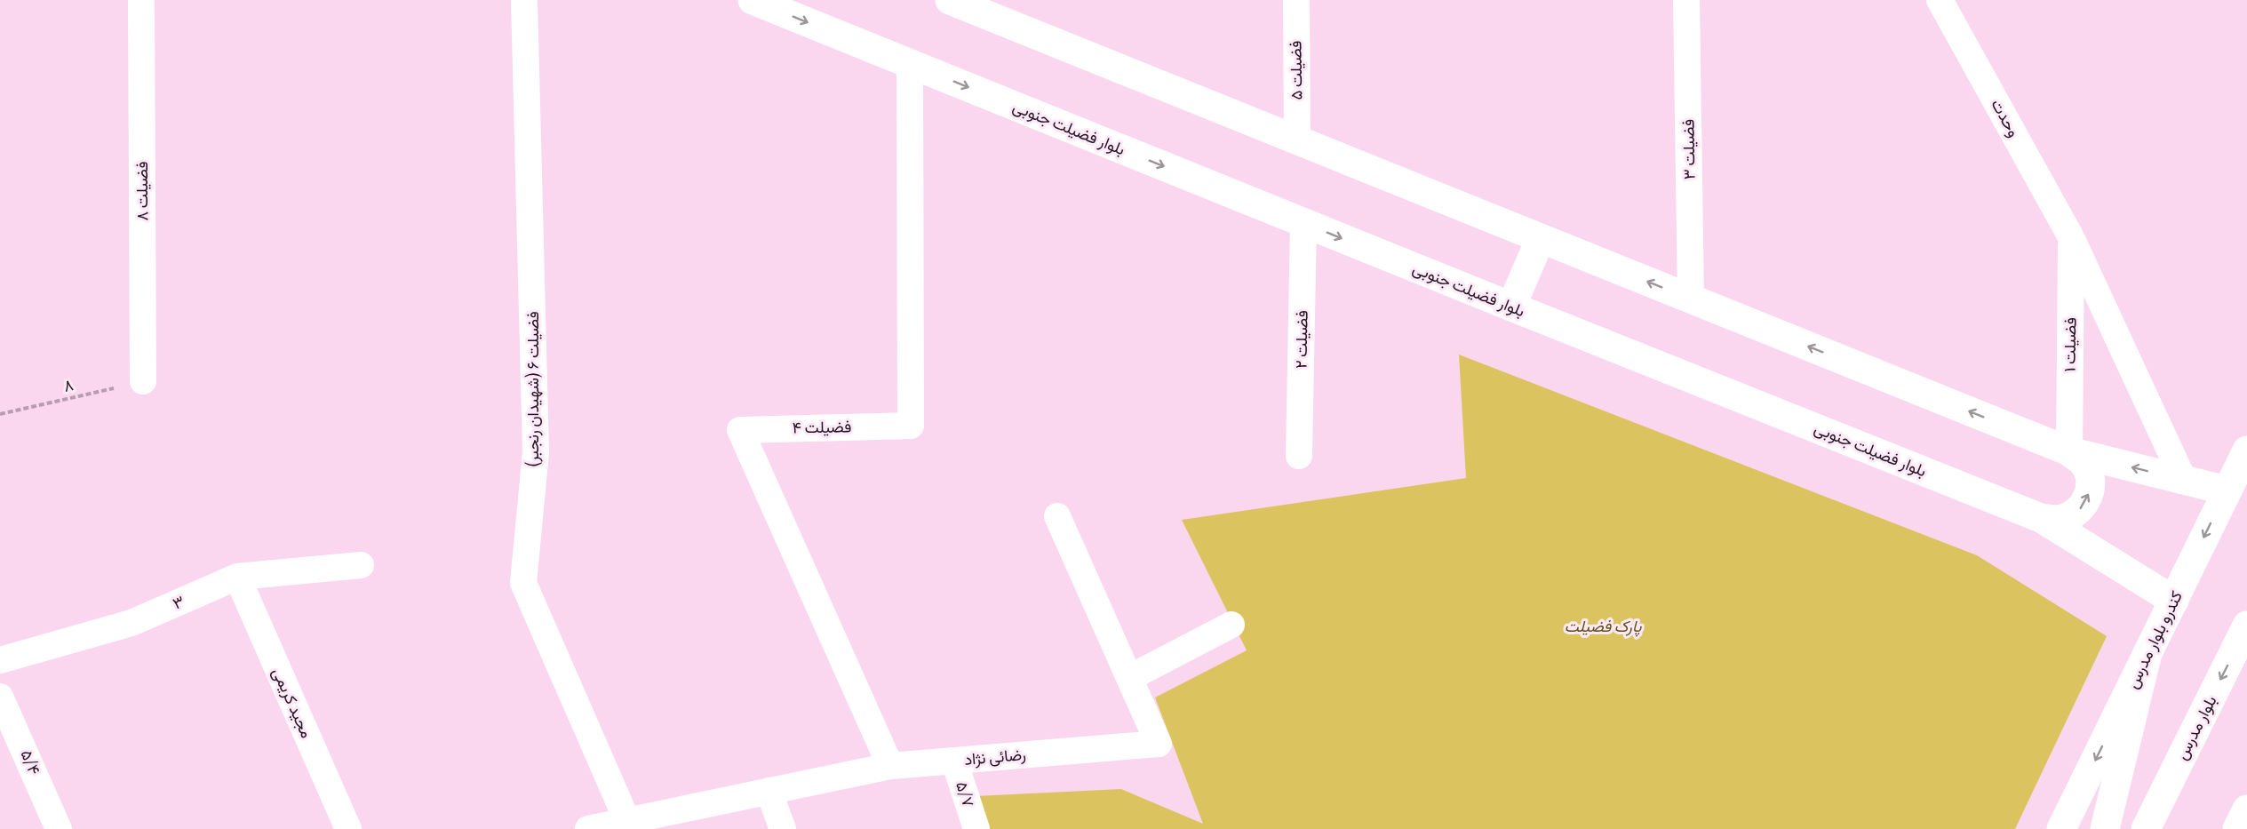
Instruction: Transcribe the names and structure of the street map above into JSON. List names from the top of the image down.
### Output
{
  "streets": {
    "main road": ["بلوار فضیلت جنوبی", "کندرو بلوار مدرس", "بلوار مدرس"],
    "street": [
      "فضیلت ۵",
      "وحدت",
      "فضیلت ۳",
      "فضیلت ۸",
      "فضیلت ۲",
      "فضیلت ۱",
      "فضیلت ۶ (شهیدان رنجبر)",
      "فضیلت ۴",
      "۳",
      "مجید کریمی",
      "رضائی نژاد",
      "۵/۴",
      "۵/۷"
    ],
    "path": ["۸"]
  },
  "crossings": [
    ["وحدت", "فضیلت ۱"],
    ["بلوار فضیلت جنوبی", "فضیلت ۲"],
    ["بلوار فضیلت جنوبی", "فضیلت ۴"],
    ["بلوار فضیلت جنوبی", "کندرو بلوار مدرس"],
    ["فضیلت ۸", "۸"],
    ["فضیلت ۶ (شهیدان رنجبر)", "رضائی نژاد"],
    ["فضیلت ۴", "رضائی نژاد"],
    ["۳", "مجید کریمی"],
    ["رضائی نژاد", "۵/۷"]
  ],
  "parks": ["پارک فضیلت"]
}
